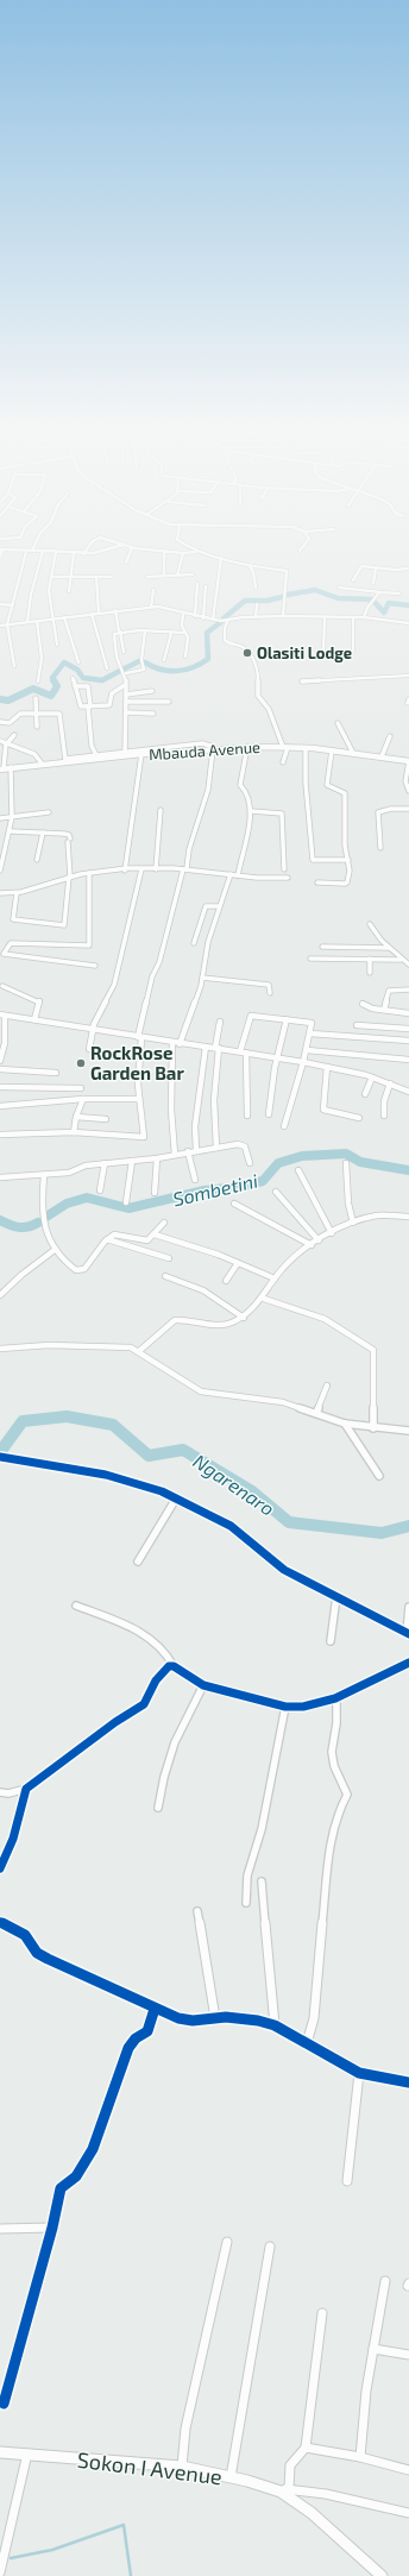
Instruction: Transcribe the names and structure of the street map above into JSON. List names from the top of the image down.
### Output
{
  "streets": {
    "street": ["Mbauda Avenue", "Sokon I Avenue"]
  },
  "water": ["Sombetini", "Ngarenaro"],
  "places": ["Olasiti Lodge", "RockRose Garden Bar"]
}
